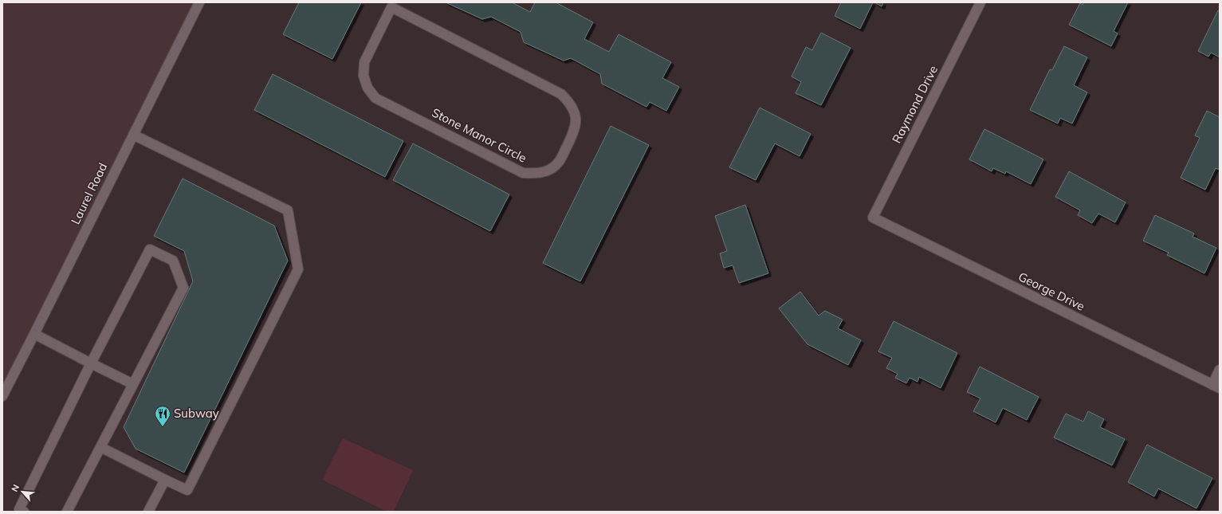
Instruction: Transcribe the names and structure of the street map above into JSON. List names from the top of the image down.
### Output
{
  "streets": {
    "street": [
      "Raymond Drive",
      "Stone Manor Circle",
      "Laurel Road",
      "George Drive"
    ]
  },
  "crossings": [
    ["Raymond Drive", "George Drive"]
  ],
  "places": {
    "restaurant": ["Subway"]
  },
  "north": "top left"
}
